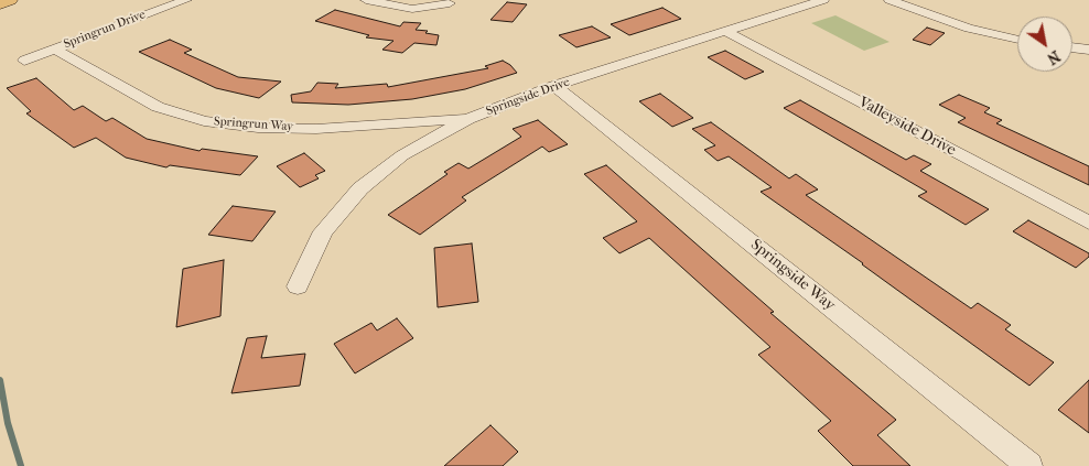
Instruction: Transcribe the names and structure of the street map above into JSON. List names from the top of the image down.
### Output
{
  "streets": {
    "street": [
      "Springrun Drive",
      "Springside Drive",
      "Springrun Way",
      "Valleyside Drive",
      "Springside Way"
    ]
  },
  "crossings": [
    ["Springrun Drive", "Springrun Way"],
    ["Springside Drive", "Springrun Way"],
    ["Springside Drive", "Valleyside Drive"],
    ["Springside Drive", "Springside Way"]
  ],
  "north": "bottom right"
}
